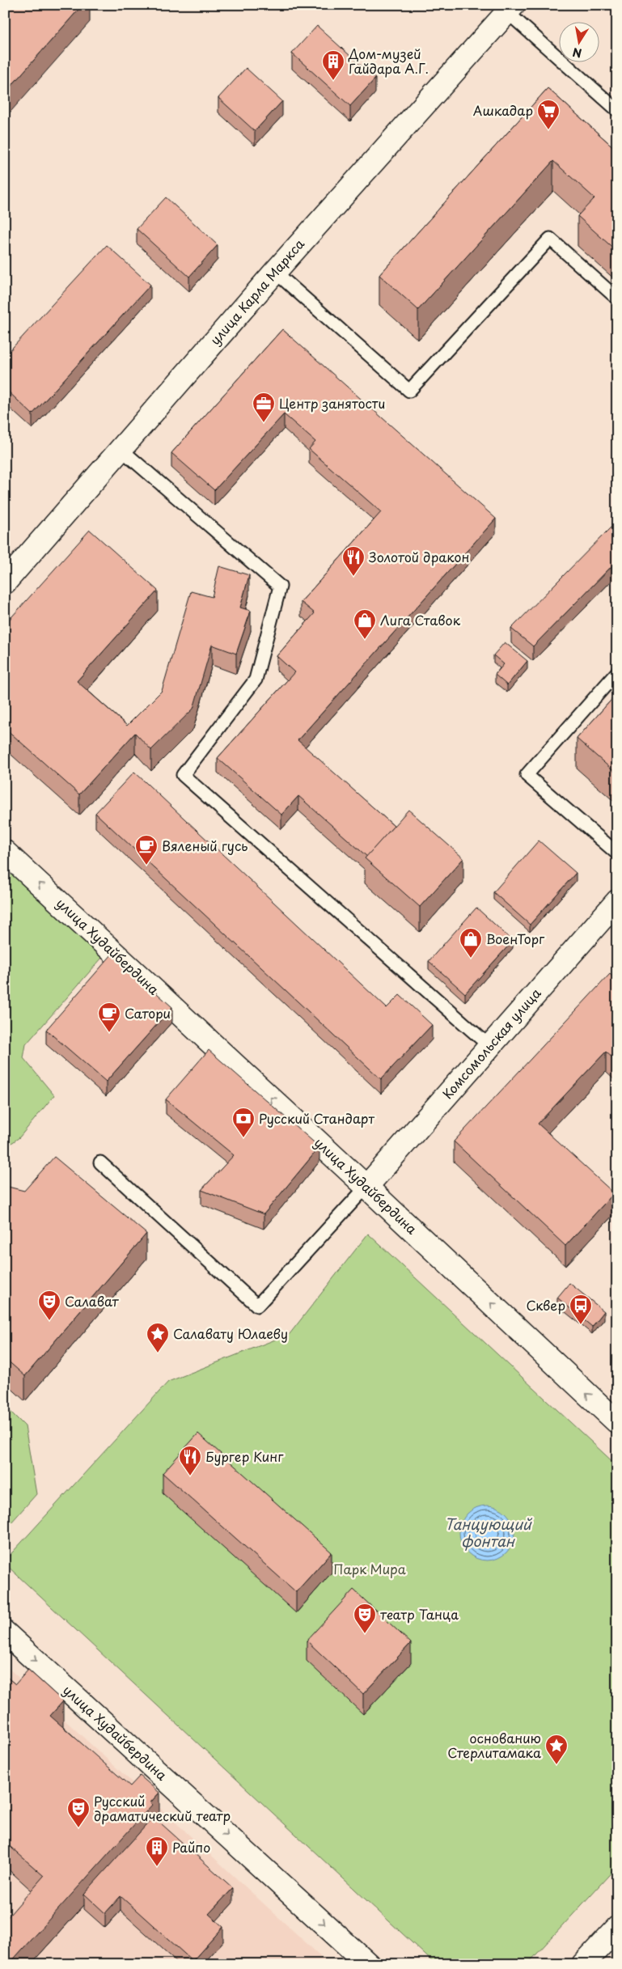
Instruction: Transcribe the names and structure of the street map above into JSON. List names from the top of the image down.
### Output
{
  "streets": {
    "street": ["улица Карла Маркса", "улица Худайбердина", "Комсомольская улица"]
  },
  "crossings": [
    ["улица Худайбердина", "Комсомольская улица"]
  ],
  "water": ["Танцующий фонтан"],
  "parks": ["Парк Мира"],
  "places": {
    "building": ["Дом-музей Гайдара А.Г.", "Райпо"],
    "supermarket": ["Ашкадар"],
    "office": ["Центр занятости"],
    "restaurant": ["Золотой дракон", "Бургер Кинг"],
    "shop": ["Лига Ставок", "ВоенТорг"],
    "cafe": ["Вяленый гусь", "Сатори"],
    "bank": ["Русский Стандарт"],
    "theatre": ["Салават", "театр Танца", "Русский драматический театр"],
    "bus stop": ["Сквер"],
    "place": ["Салавату Юлаеву", "основанию Стерлитамака"]
  },
  "north": "bottom"
}
